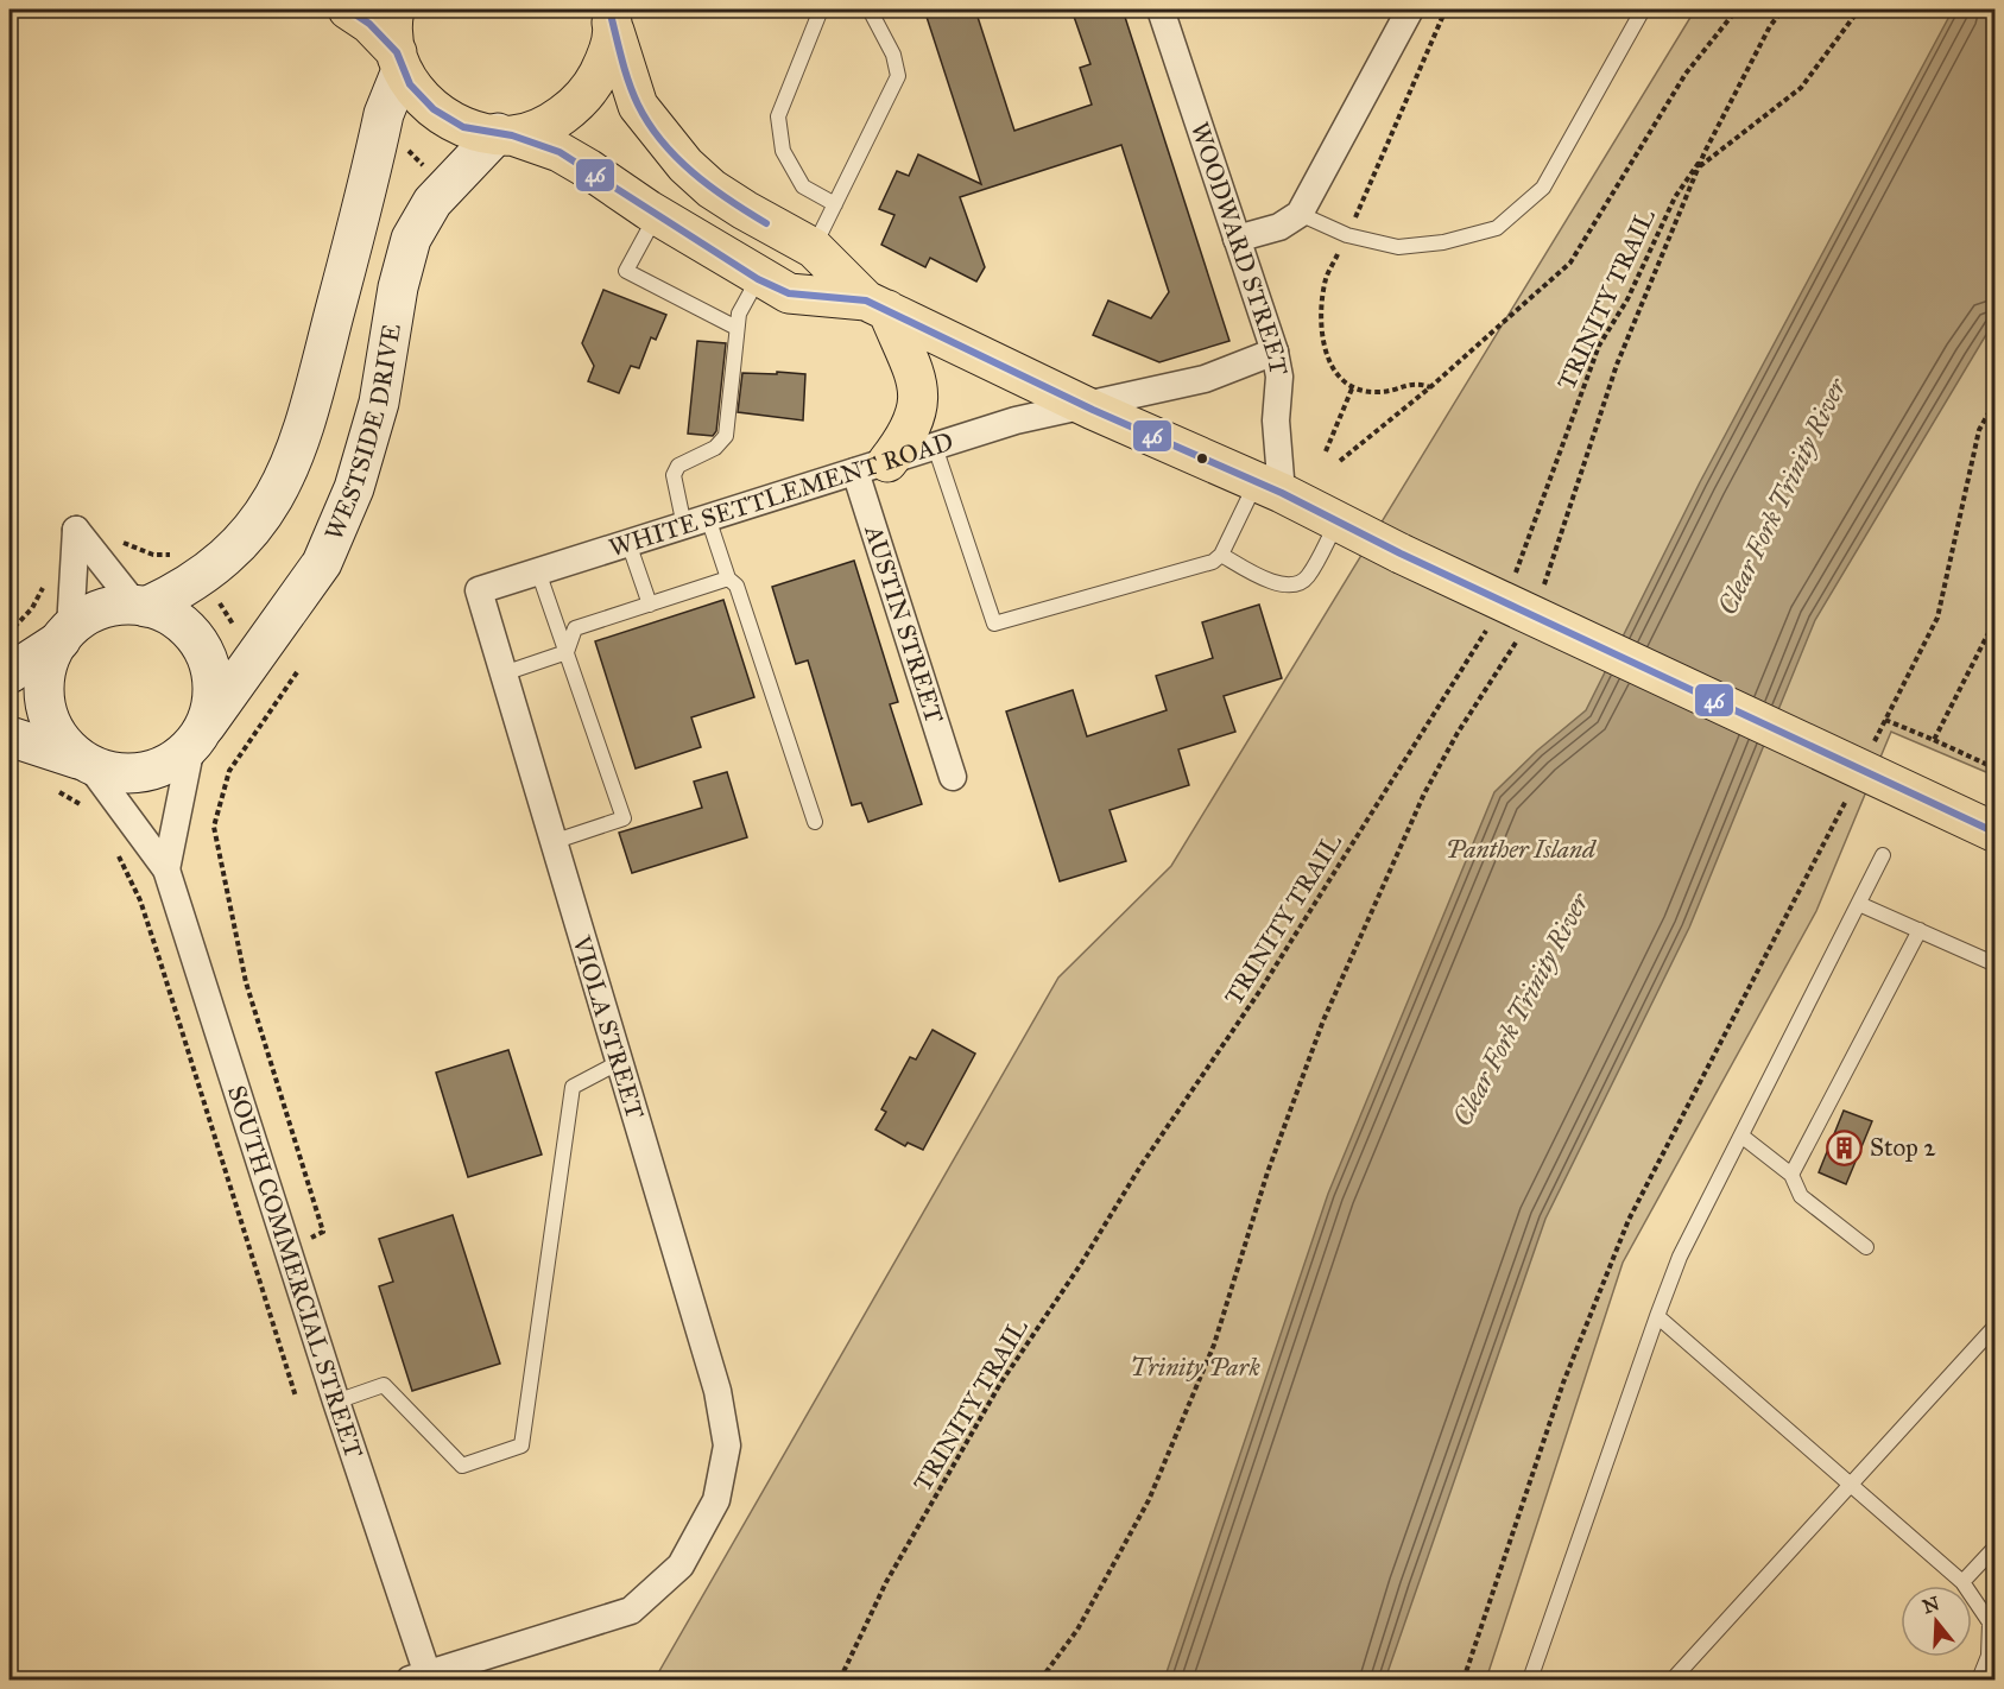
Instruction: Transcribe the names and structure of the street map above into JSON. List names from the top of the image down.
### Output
{
  "streets": {
    "main road": ["WESTSIDE DRIVE"],
    "street": [
      "WOODWARD STREET",
      "WHITE SETTLEMENT ROAD",
      "AUSTIN STREET",
      "VIOLA STREET",
      "SOUTH COMMERCIAL STREET"
    ],
    "path": ["TRINITY TRAIL"]
  },
  "crossings": [
    ["WOODWARD STREET", "WHITE SETTLEMENT ROAD"],
    ["WESTSIDE DRIVE", "SOUTH COMMERCIAL STREET"],
    ["WHITE SETTLEMENT ROAD", "AUSTIN STREET"],
    ["WHITE SETTLEMENT ROAD", "VIOLA STREET"],
    ["VIOLA STREET", "SOUTH COMMERCIAL STREET"]
  ],
  "water": ["Clear Fork Trinity River"],
  "parks": ["Panther Island", "Trinity Park"],
  "places": {
    "building": ["Stop 2"]
  },
  "lines": ["transit line 46"],
  "north": "top"
}
